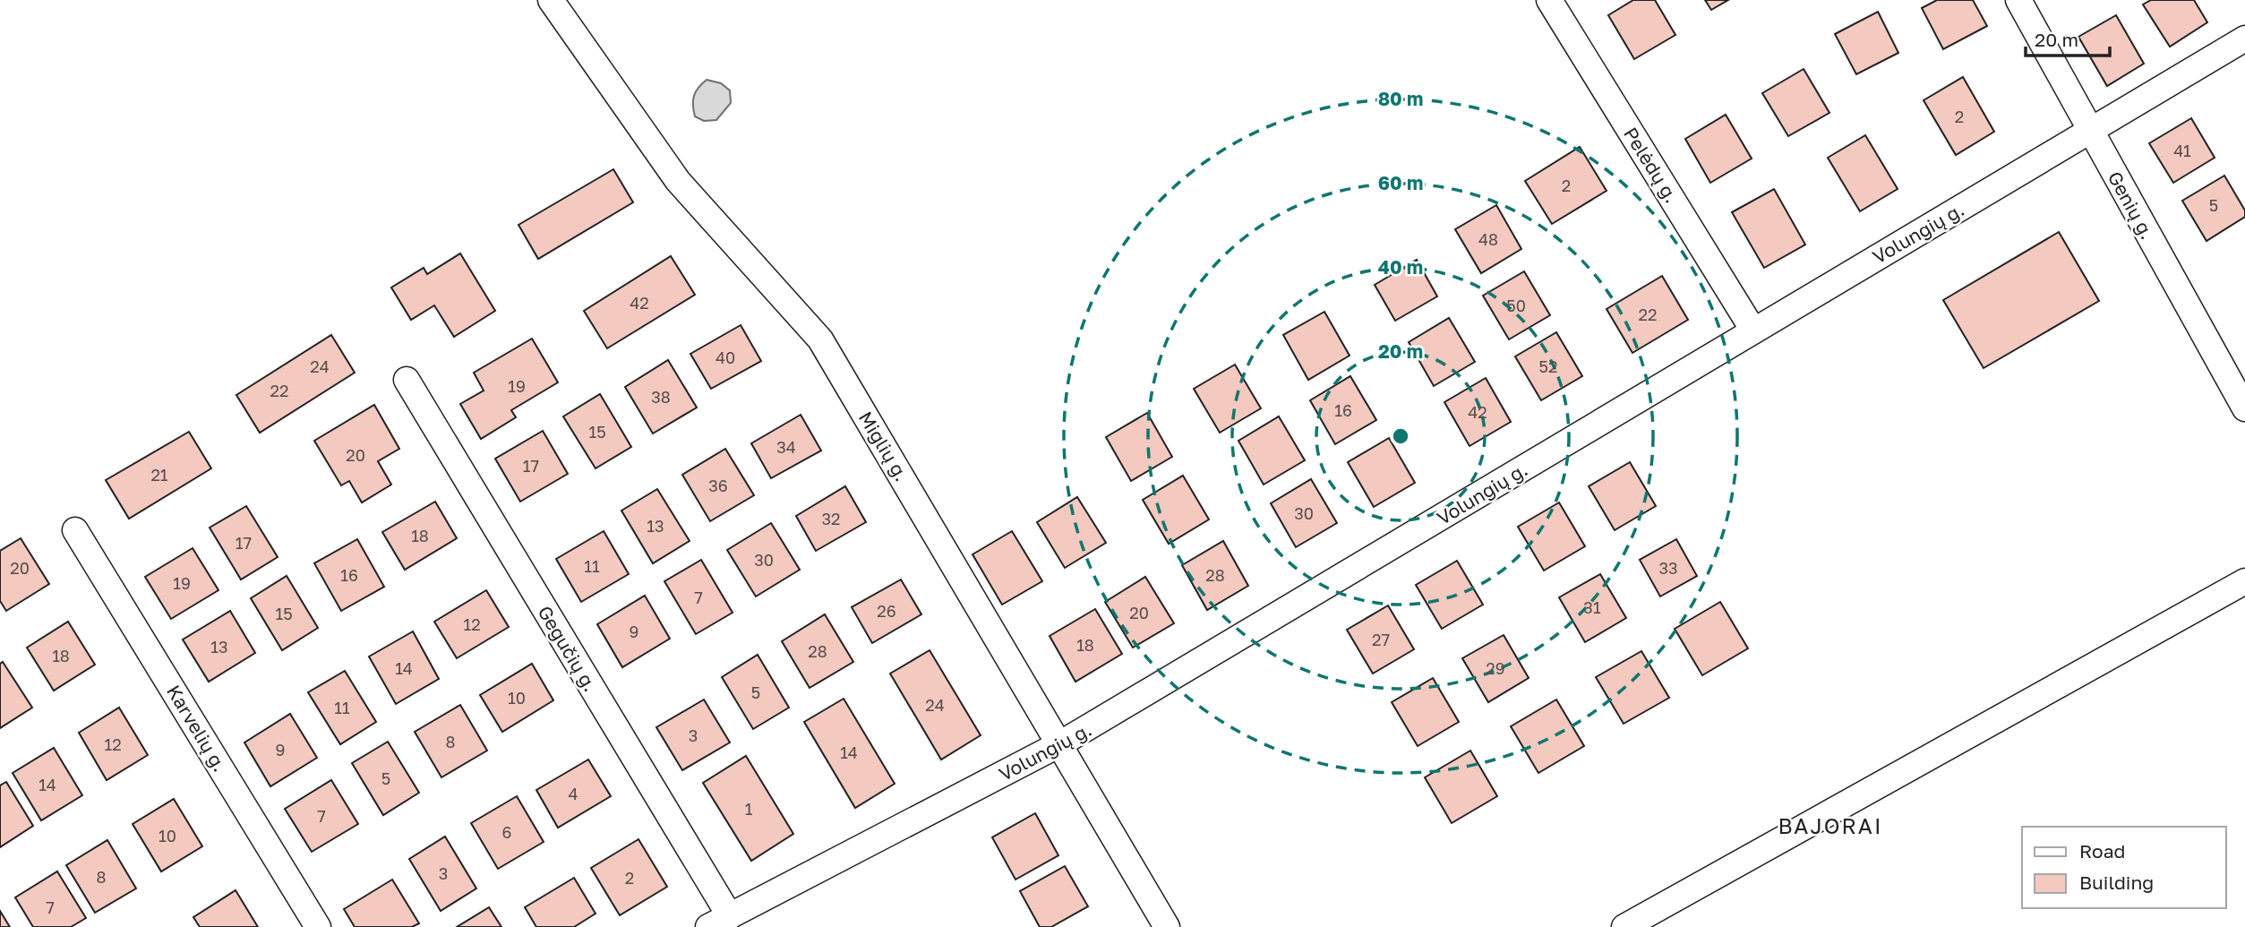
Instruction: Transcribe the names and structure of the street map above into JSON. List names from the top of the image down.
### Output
{
  "streets": {
    "street": [
      "Pelėdų g.",
      "Genių g.",
      "Volungių g.",
      "Miglių g.",
      "Gegučių g.",
      "Karvelių g."
    ]
  },
  "crossings": [
    ["Pelėdų g.", "Volungių g."],
    ["Genių g.", "Volungių g."],
    ["Volungių g.", "Miglių g."],
    ["Volungių g.", "Gegučių g."]
  ],
  "districts": ["BAJORAI"],
  "house_numbers": [
    "2",
    "41",
    "2",
    "5",
    "48",
    "42",
    "50",
    "22",
    "40",
    "24",
    "52",
    "19",
    "22",
    "38",
    "16",
    "42",
    "15",
    "34",
    "20",
    "17",
    "21",
    "36",
    "30",
    "32",
    "13",
    "18",
    "17",
    "30",
    "11",
    "20",
    "33",
    "16",
    "28",
    "19",
    "7",
    "31",
    "26",
    "20",
    "15",
    "12",
    "9",
    "27",
    "18",
    "13",
    "28",
    "18",
    "14",
    "29",
    "5",
    "10",
    "24",
    "11",
    "3",
    "8",
    "12",
    "9",
    "14",
    "5",
    "14",
    "4",
    "1",
    "7",
    "6",
    "10",
    "3",
    "8",
    "2",
    "7"
  ],
  "legend": ["Road", "Building"],
  "scale_bar": "20 m",
  "rings": [
    "80 m",
    "60 m",
    "40 m",
    "20 m"
  ]
}
